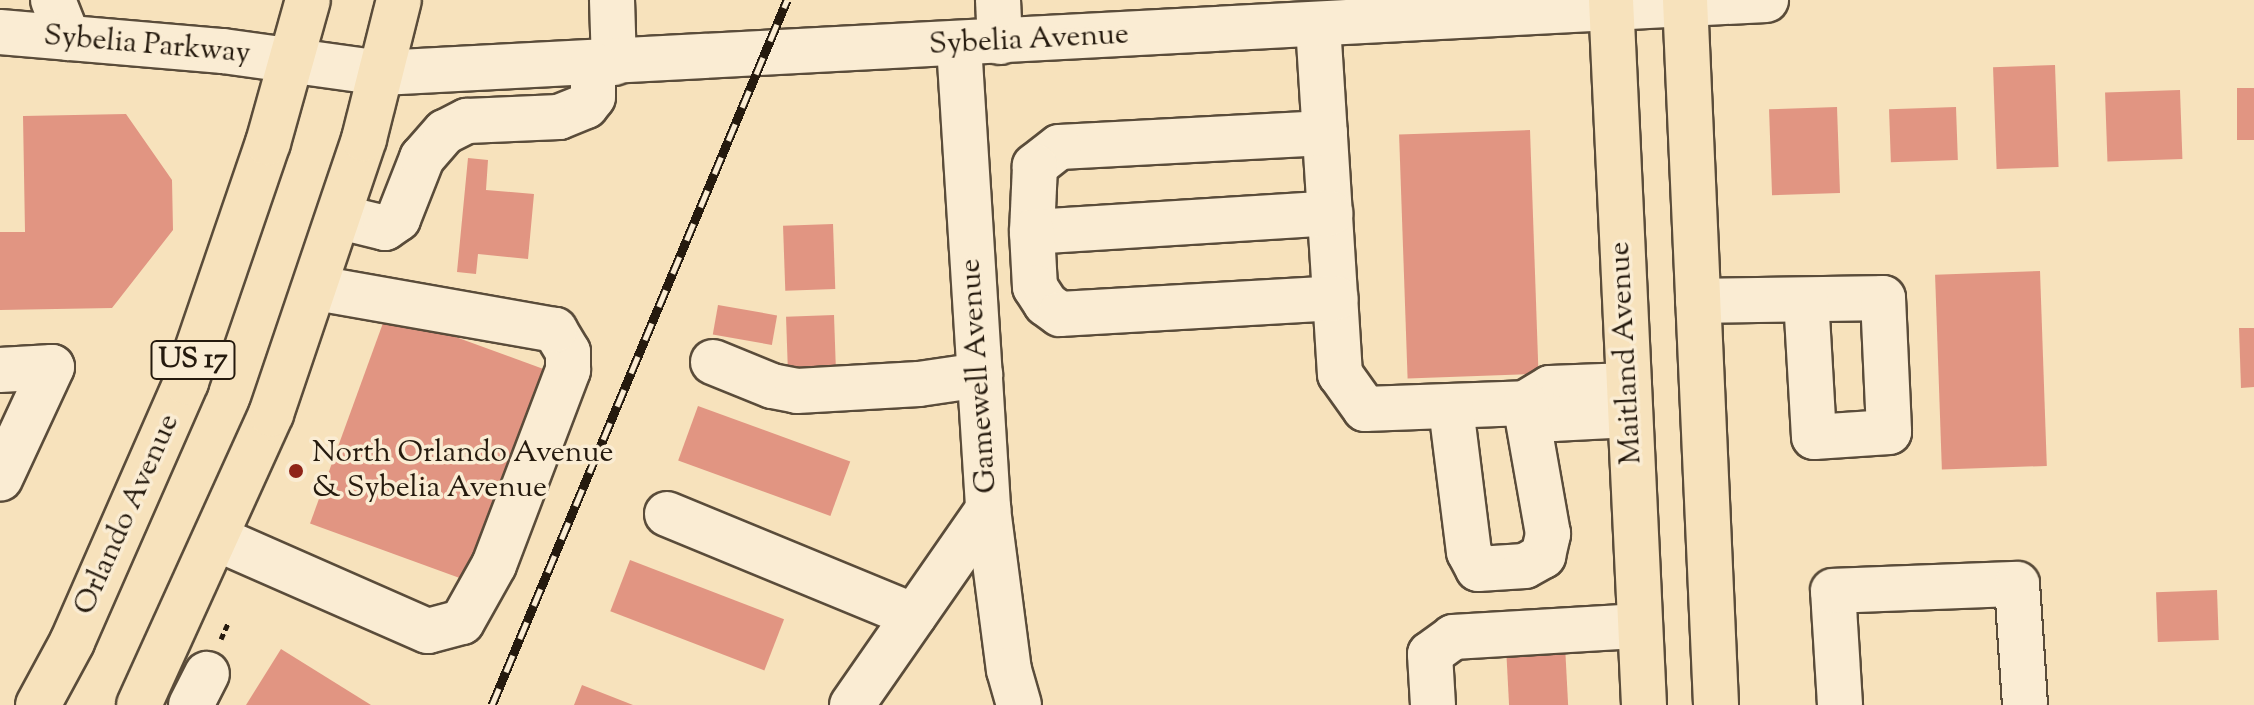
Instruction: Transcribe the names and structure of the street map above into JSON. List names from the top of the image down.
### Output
{
  "streets": {
    "main road": ["Maitland Avenue", "US 17", "Orlando Avenue"],
    "street": ["Sybelia Avenue", "Sybelia Parkway", "Gamewell Avenue"]
  },
  "crossings": [
    ["Sybelia Avenue", "Sybelia Parkway"],
    ["Sybelia Avenue", "Maitland Avenue"],
    ["Sybelia Avenue", "US 17"],
    ["Sybelia Avenue", "Gamewell Avenue"],
    ["Sybelia Avenue", "Orlando Avenue"],
    ["Sybelia Parkway", "Orlando Avenue"]
  ],
  "places": ["North Orlando Avenue & Sybelia Avenue"]
}
